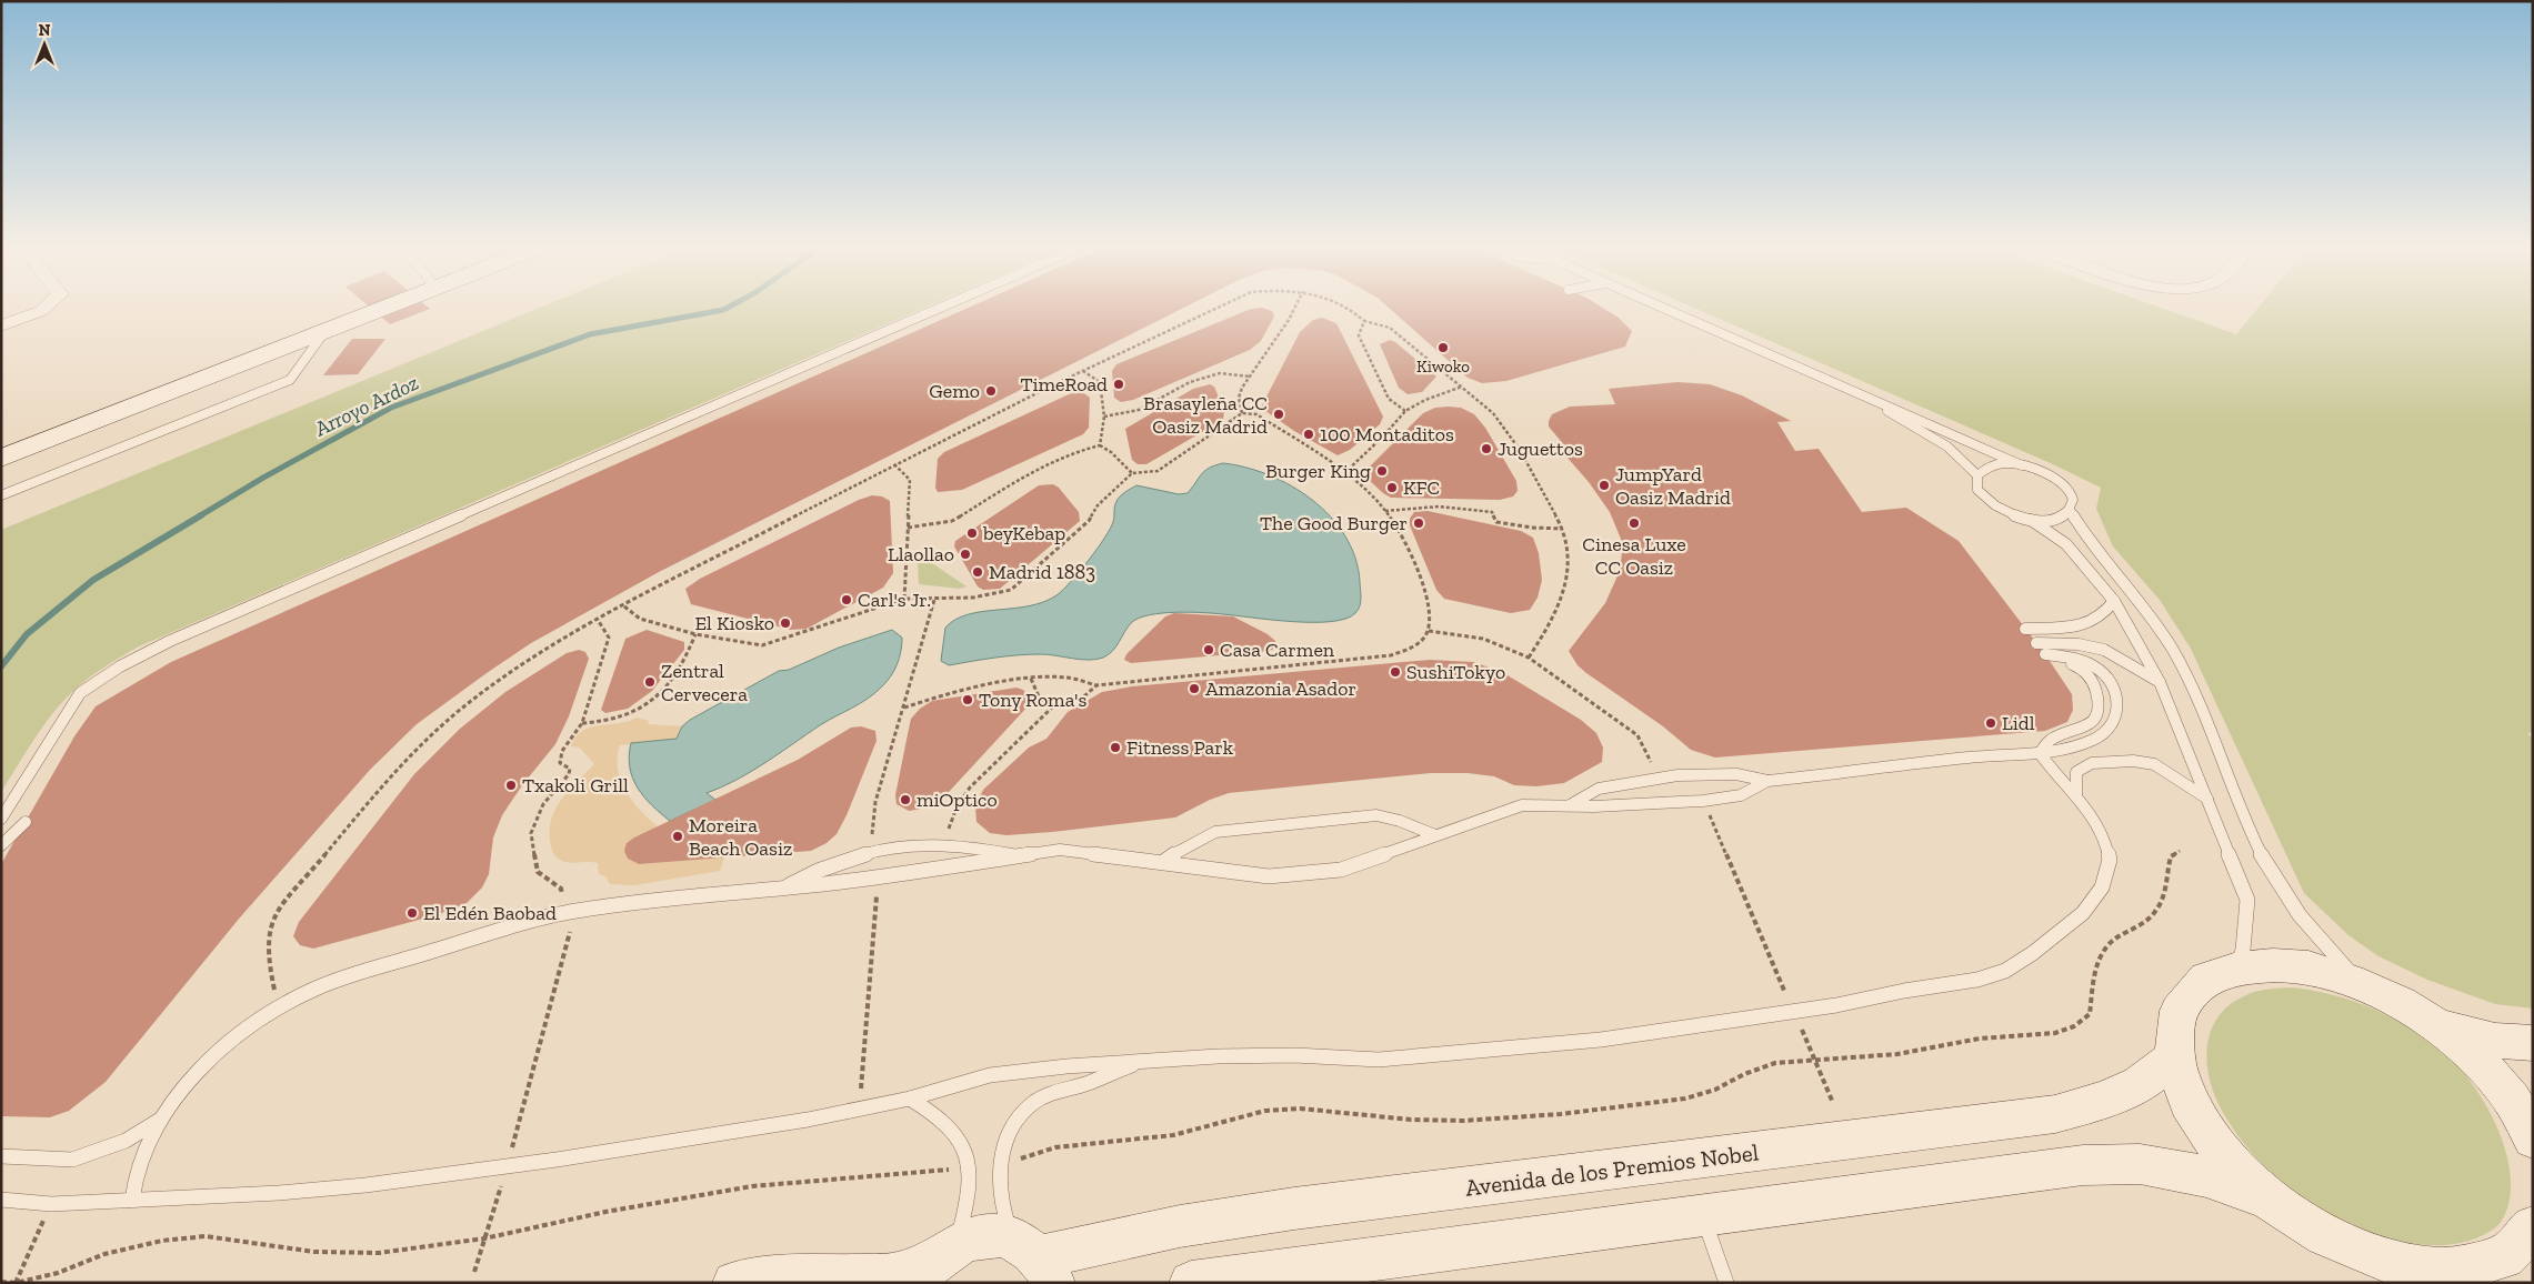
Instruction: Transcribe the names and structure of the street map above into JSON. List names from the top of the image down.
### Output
{
  "streets": {
    "street": ["Avenida de los Premios Nobel"]
  },
  "water": ["Arroyo Ardoz"],
  "places": [
    "Kiwoko",
    "TimeRoad",
    "Gemo",
    "Brasayleña CC Oasiz Madrid",
    "100 Montaditos",
    "Juguettos",
    "Burger King",
    "JumpYard Oasiz Madrid",
    "KFC",
    "The Good Burger",
    "Cinesa Luxe CC Oasiz",
    "beyKebap",
    "Llaollao",
    "Madrid 1883",
    "Carl's Jr.",
    "El Kiosko",
    "Casa Carmen",
    "SushiTokyo",
    "Zentral Cervecera",
    "Amazonia Asador",
    "Tony Roma's",
    "Lidl",
    "Fitness Park",
    "Txakoli Grill",
    "miOptico",
    "Moreira Beach Oasiz",
    "El Edén Baobad"
  ],
  "north": "top"
}
